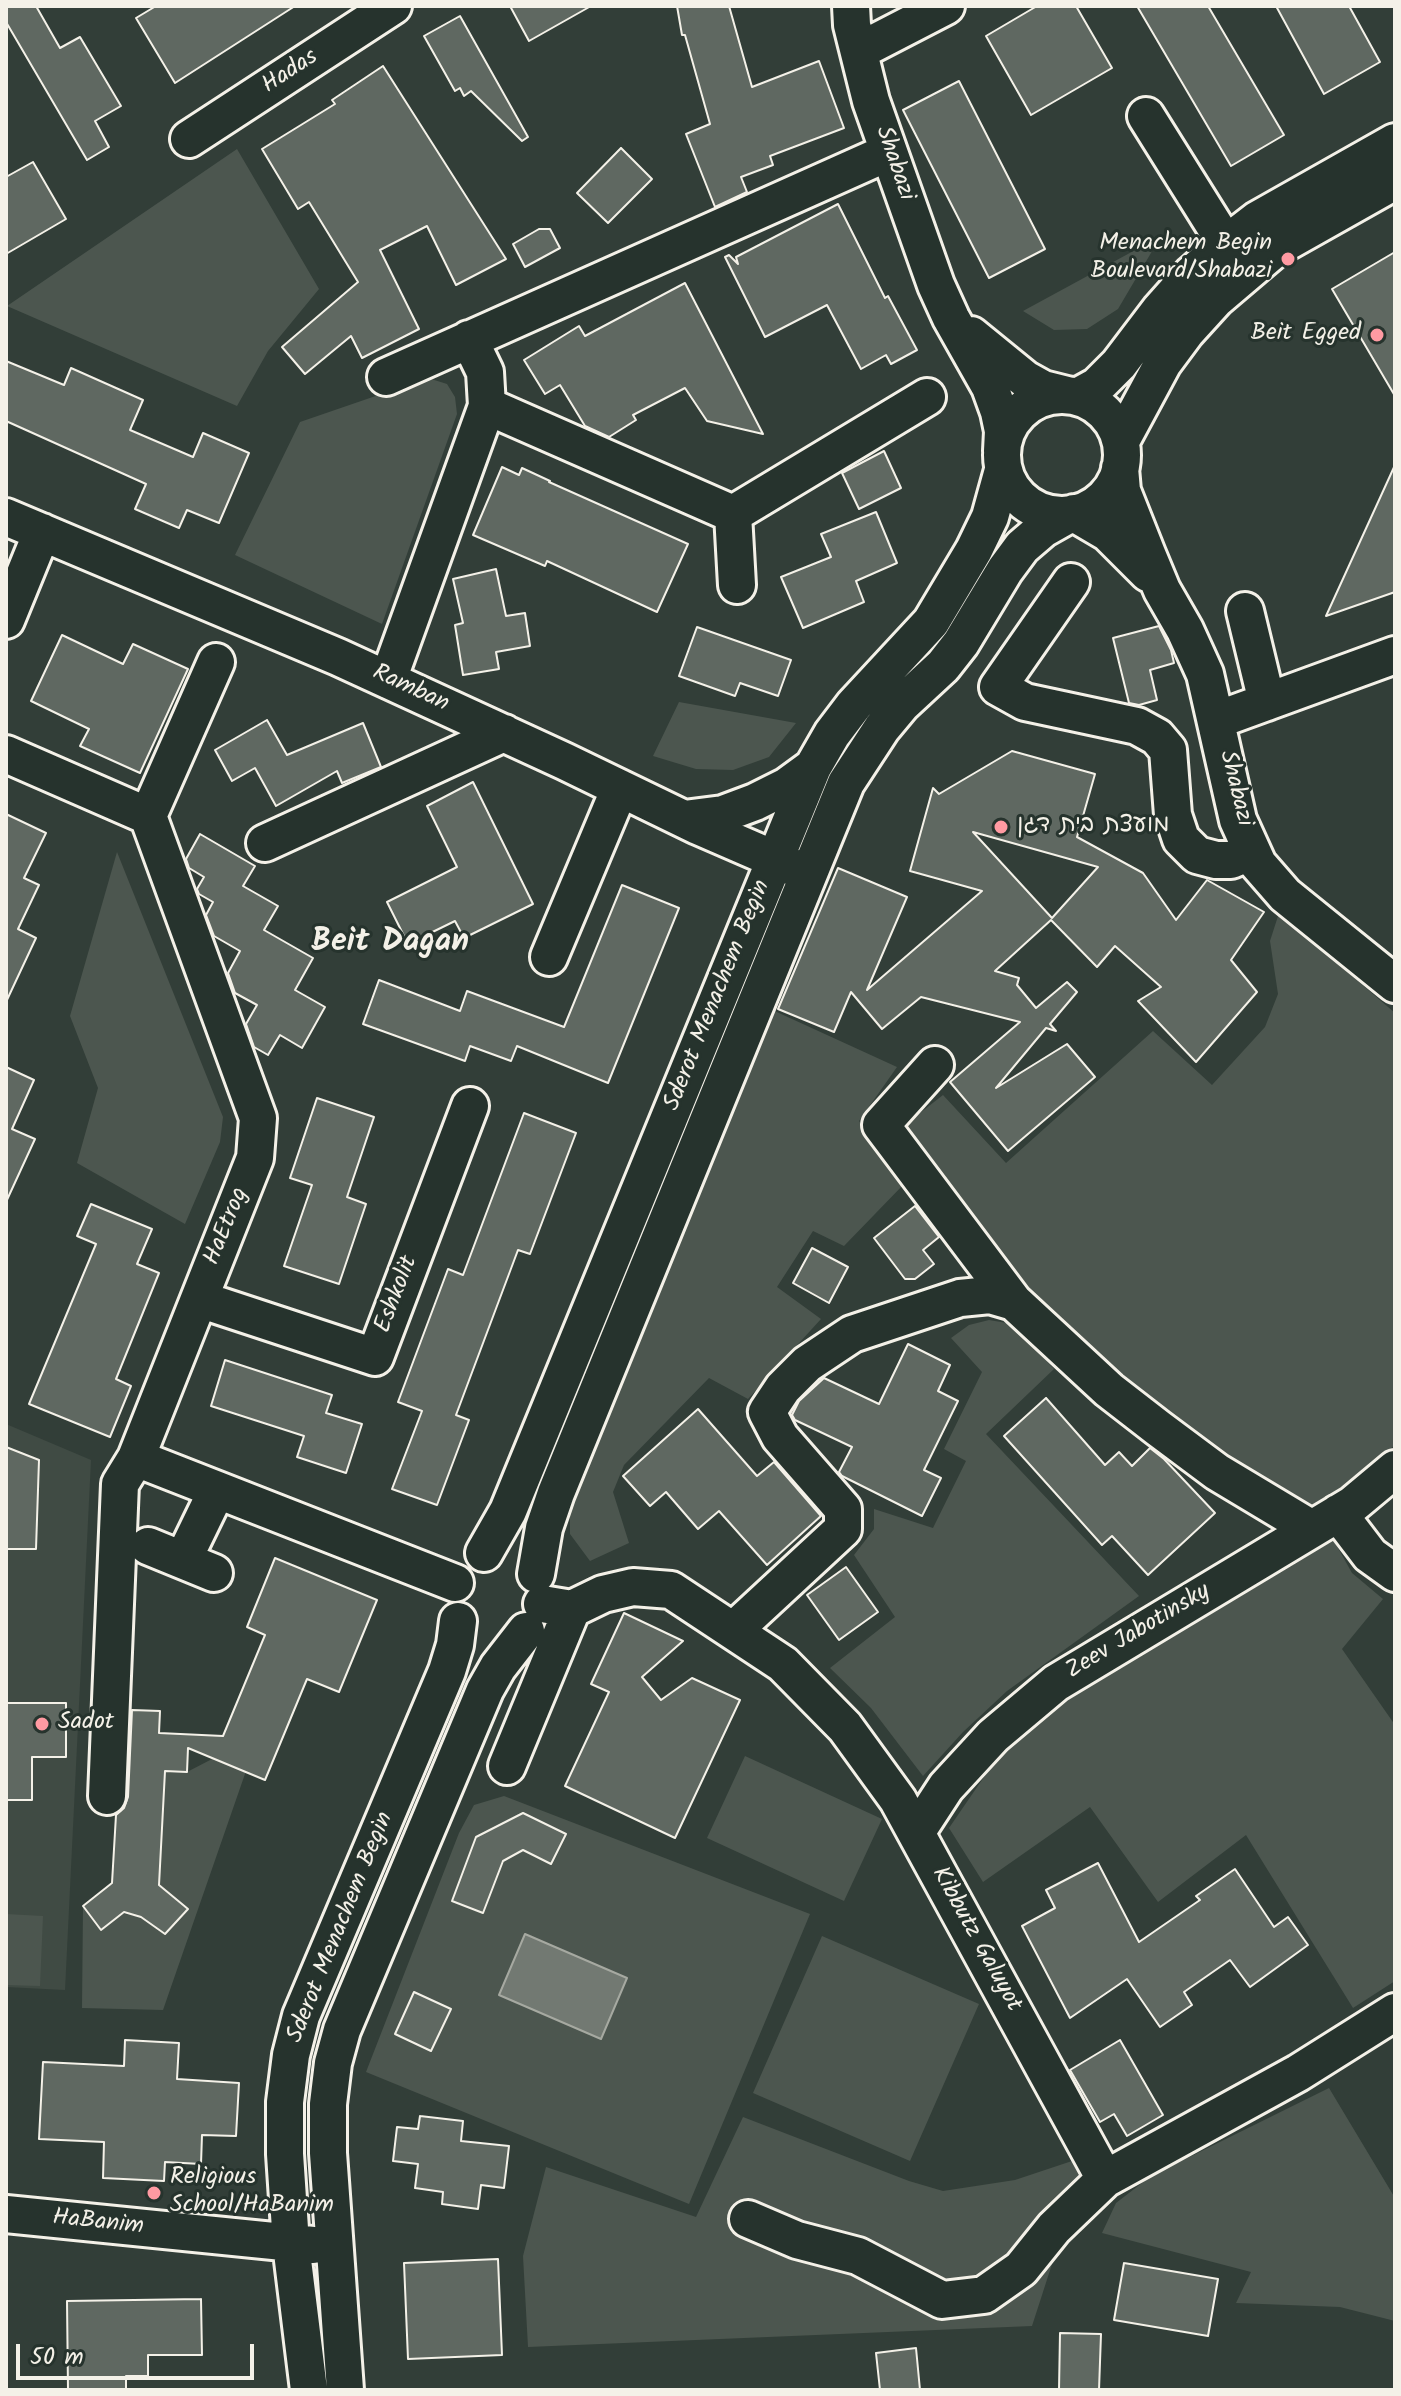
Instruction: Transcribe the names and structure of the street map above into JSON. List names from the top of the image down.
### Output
{
  "streets": {
    "street": [
      "Hadas",
      "Shabazi",
      "Ramban",
      "Sderot Menachem Begin",
      "HaEtrog",
      "Eshkolit",
      "Zeev Jabotinsky",
      "Kibbutz Galuyot",
      "HaBanim"
    ]
  },
  "crossings": [
    ["Shabazi", "Sderot Menachem Begin"],
    ["Ramban", "Sderot Menachem Begin"],
    ["Sderot Menachem Begin", "Kibbutz Galuyot"],
    ["Sderot Menachem Begin", "HaBanim"],
    ["HaEtrog", "Eshkolit"],
    ["Zeev Jabotinsky", "Kibbutz Galuyot"]
  ],
  "districts": ["Beit Dagan"],
  "places": [
    "Menachem Begin Boulevard/Shabazi",
    "Beit Egged",
    "מועצת בית דגן",
    "Sadot",
    "Religious School/HaBanim"
  ],
  "scale_bar": "50 m"
}
